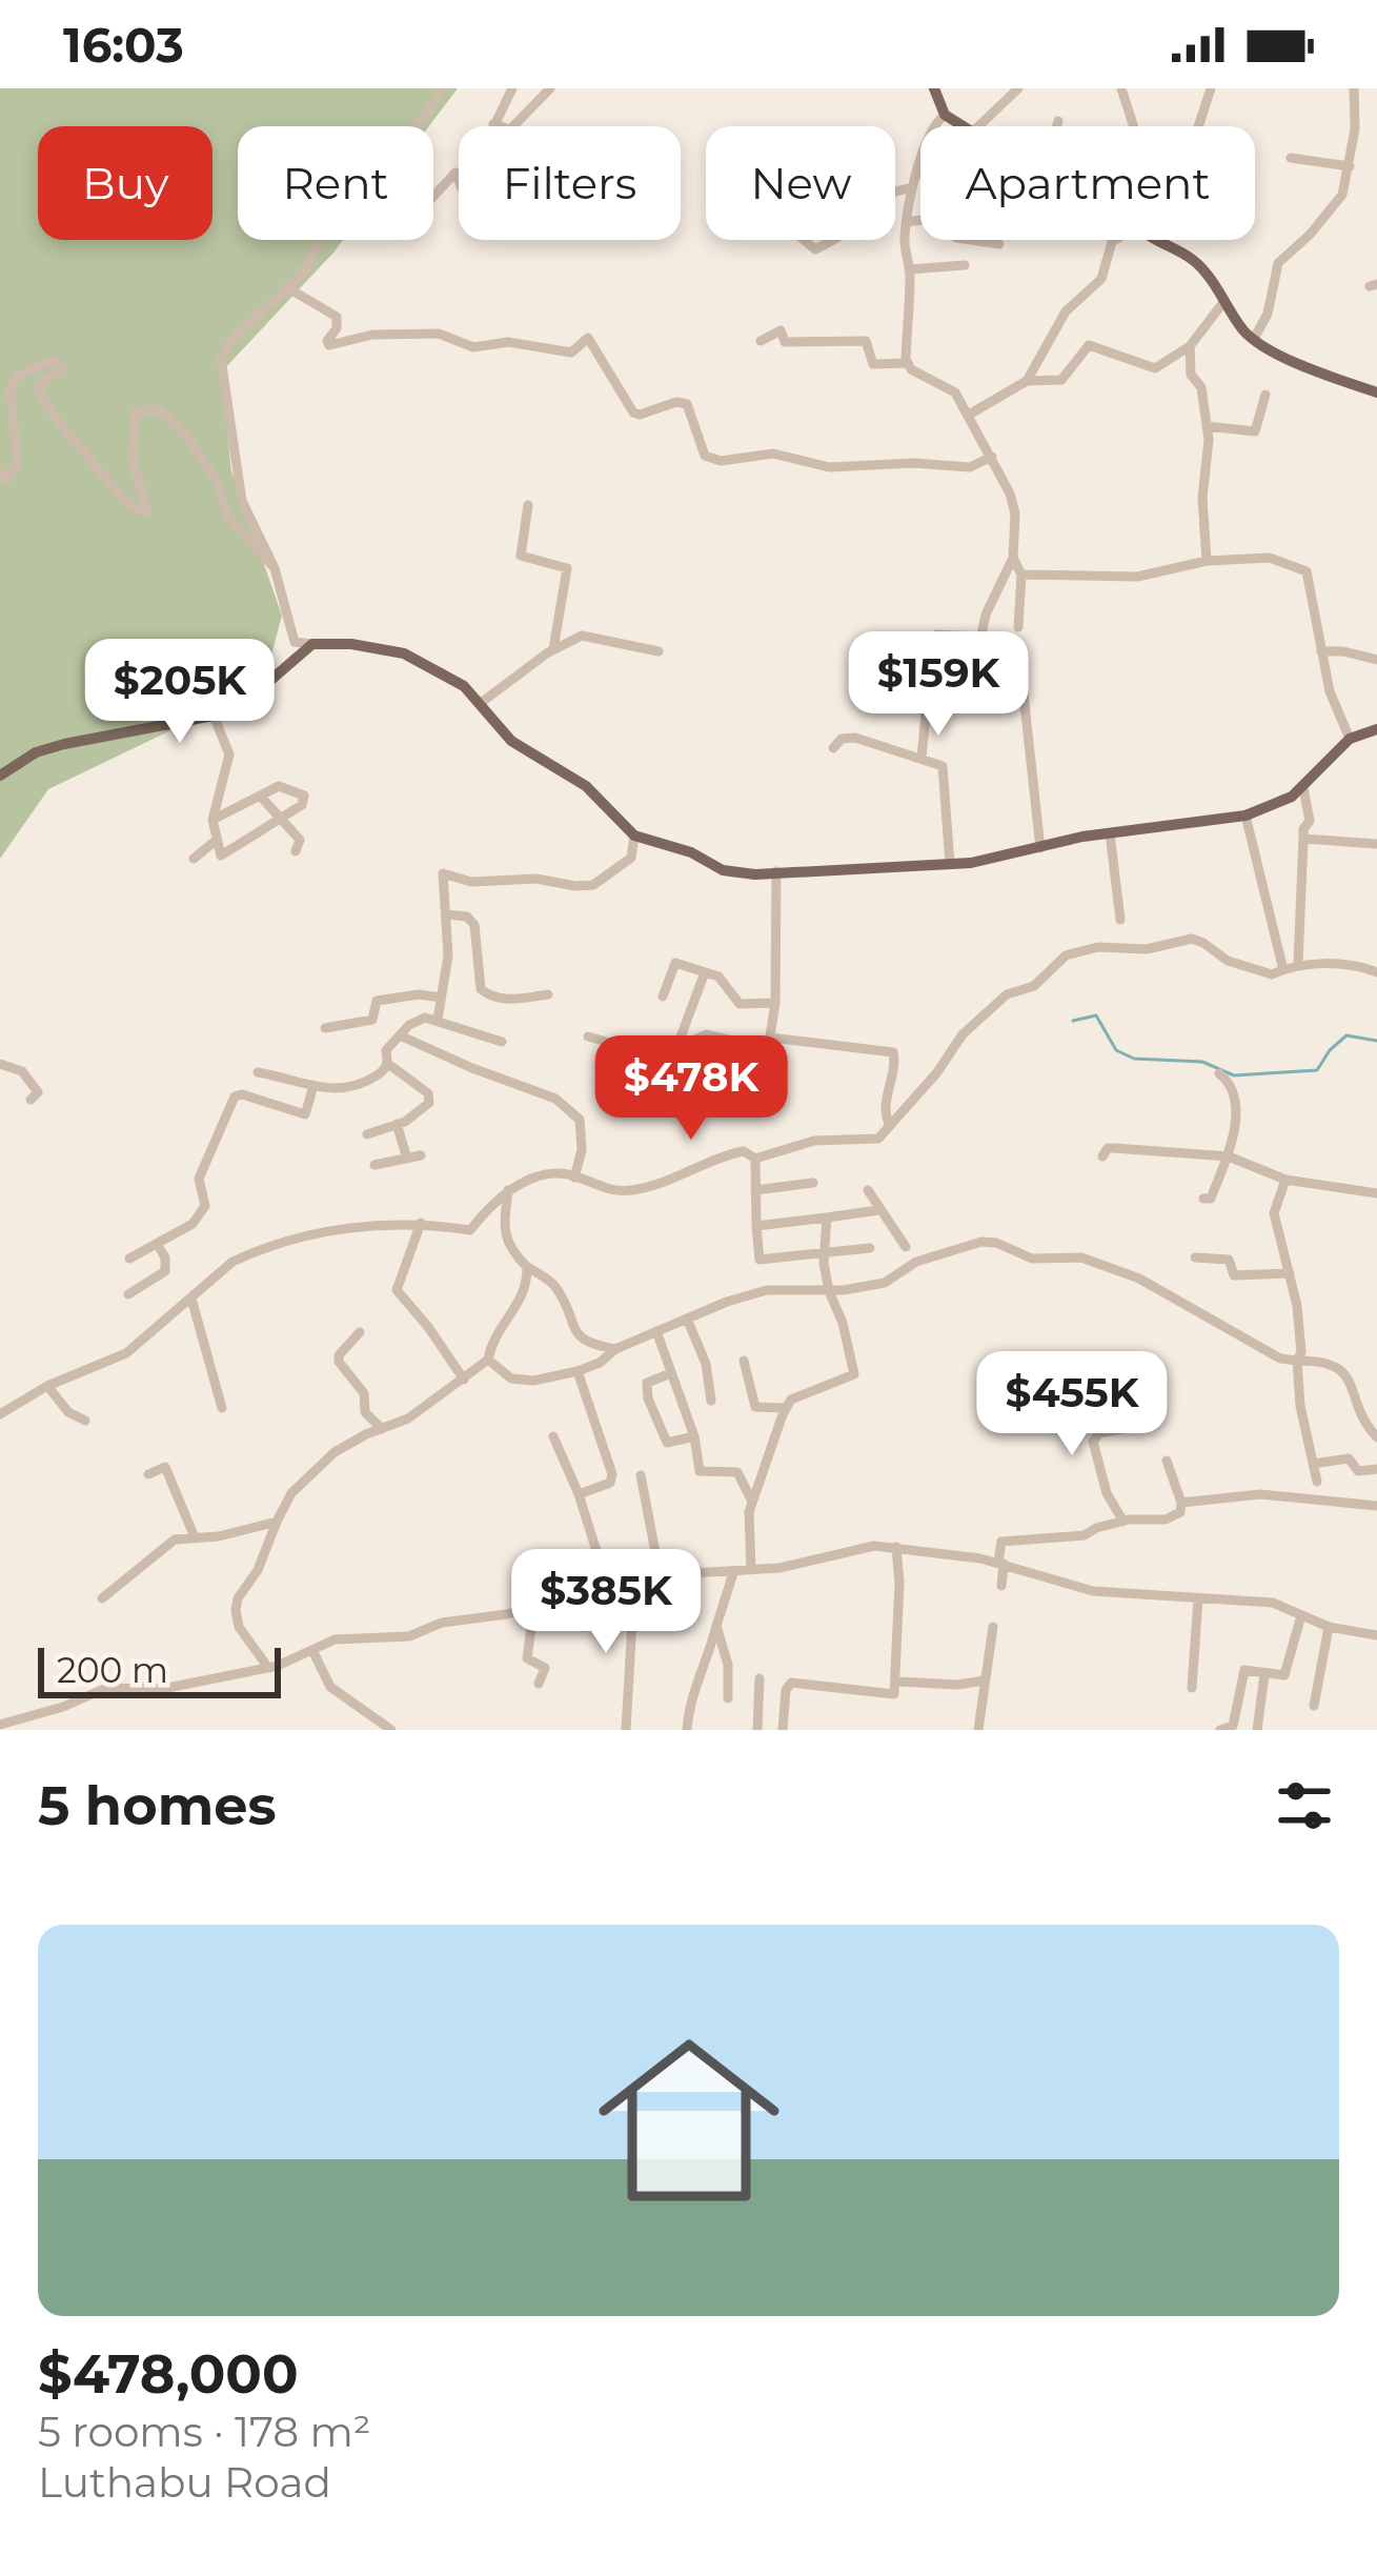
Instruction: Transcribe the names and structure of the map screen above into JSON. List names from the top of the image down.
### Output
{
  "scale_bar": "200 m",
  "page": {
    "status": "16:03",
    "chip": [
      "Buy",
      "Rent",
      "Filters",
      "New",
      "Apartment"
    ],
    "price": [
      "$159K",
      "$205K",
      "$478K",
      "$455K",
      "$385K"
    ],
    "scale": "200 m",
    "heading": "5 homes",
    "list": [
      {
        "name": "$478,000",
        "note": "5 rooms · 178 m² · Luthabu Road"
      }
    ]
  }
}
